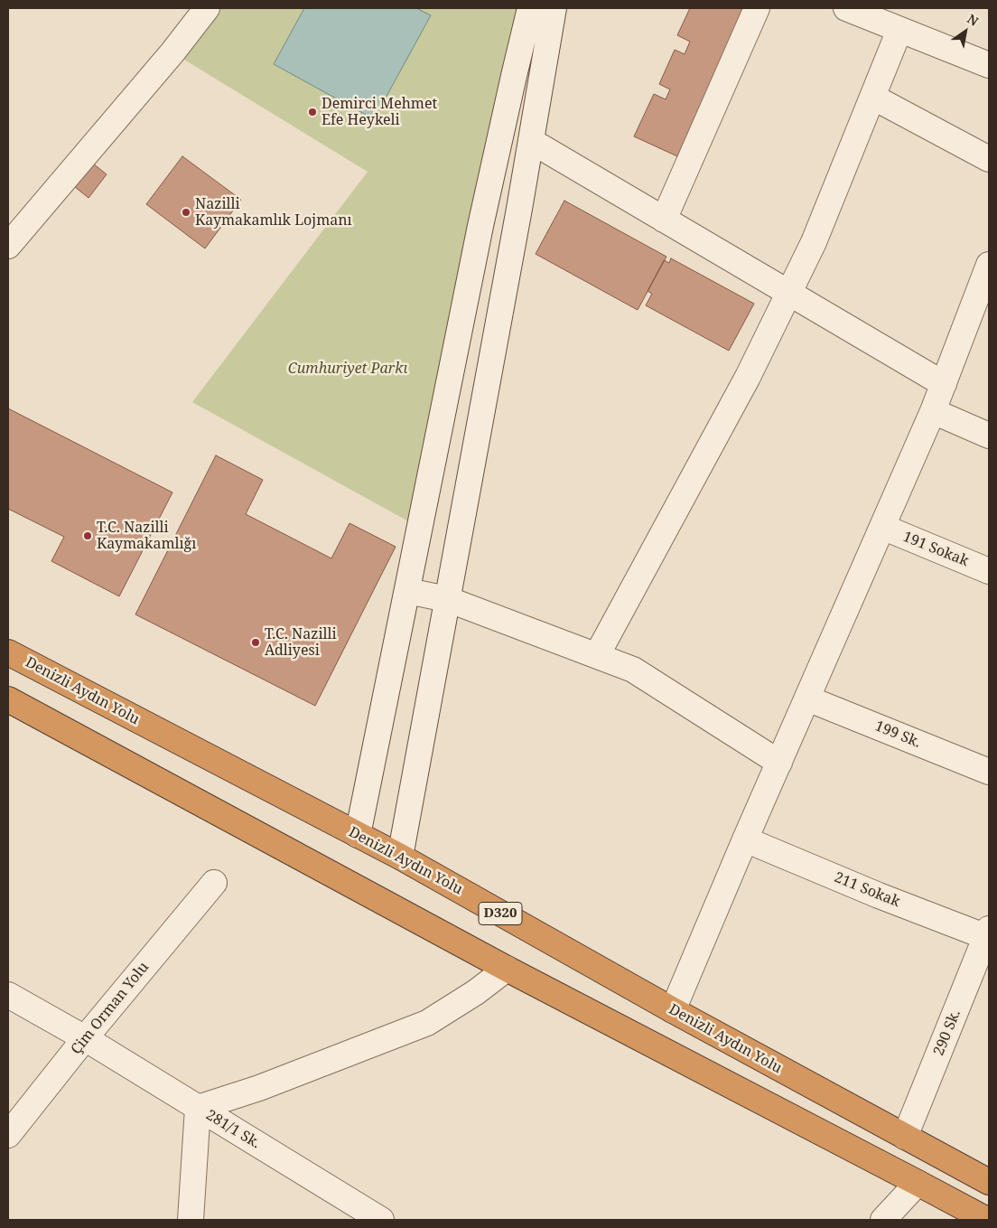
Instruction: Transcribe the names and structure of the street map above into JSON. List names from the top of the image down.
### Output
{
  "streets": {
    "highway": ["Denizli Aydın Yolu", "D320"],
    "street": [
      "191 Sokak",
      "199 Sk.",
      "211 Sokak",
      "Çim Orman Yolu",
      "290 Sk.",
      "281/1 Sk."
    ]
  },
  "crossings": [
    ["Denizli Aydın Yolu", "290 Sk."],
    ["211 Sokak", "290 Sk."],
    ["Çim Orman Yolu", "281/1 Sk."]
  ],
  "parks": ["Cumhuriyet Parkı"],
  "places": [
    "Demirci Mehmet Efe Heykeli",
    "Nazilli Kaymakamlık Lojmanı",
    "T.C. Nazilli Kaymakamlığı",
    "T.C. Nazilli Adliyesi"
  ],
  "north": "top right"
}
